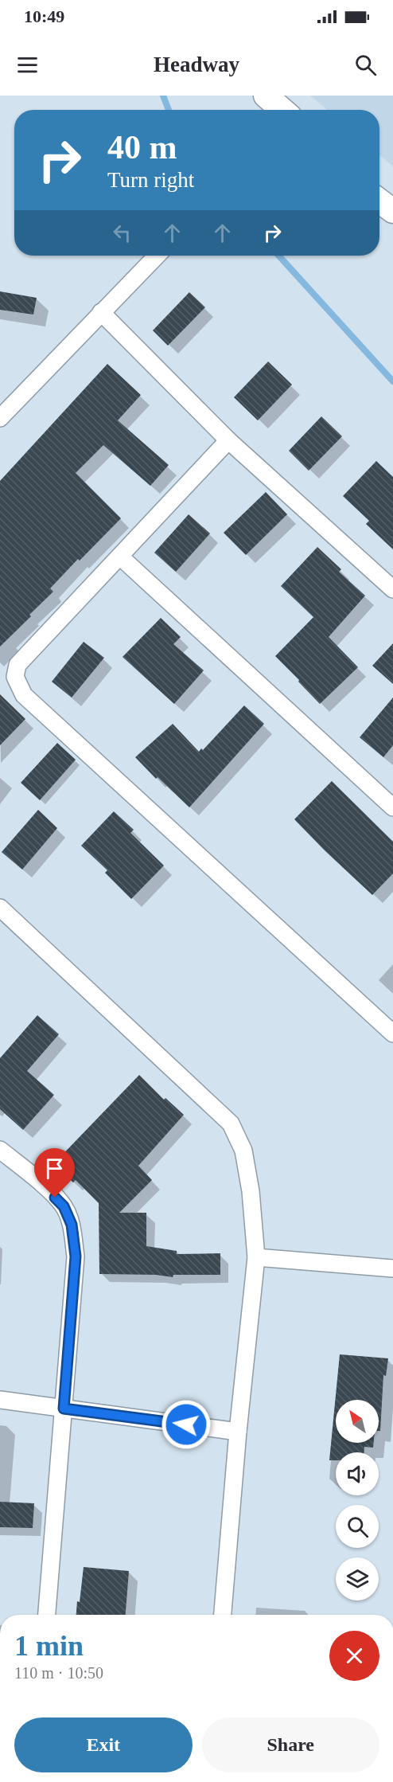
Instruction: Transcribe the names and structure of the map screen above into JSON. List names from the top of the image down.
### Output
{
  "north": "top left",
  "page": {
    "status": "10:49",
    "header": "Headway",
    "turn": ["40 m", "Turn right"],
    "heading": ["1 min", "110 m · 10:50"],
    "buttons": ["Exit", "Share"]
  }
}
